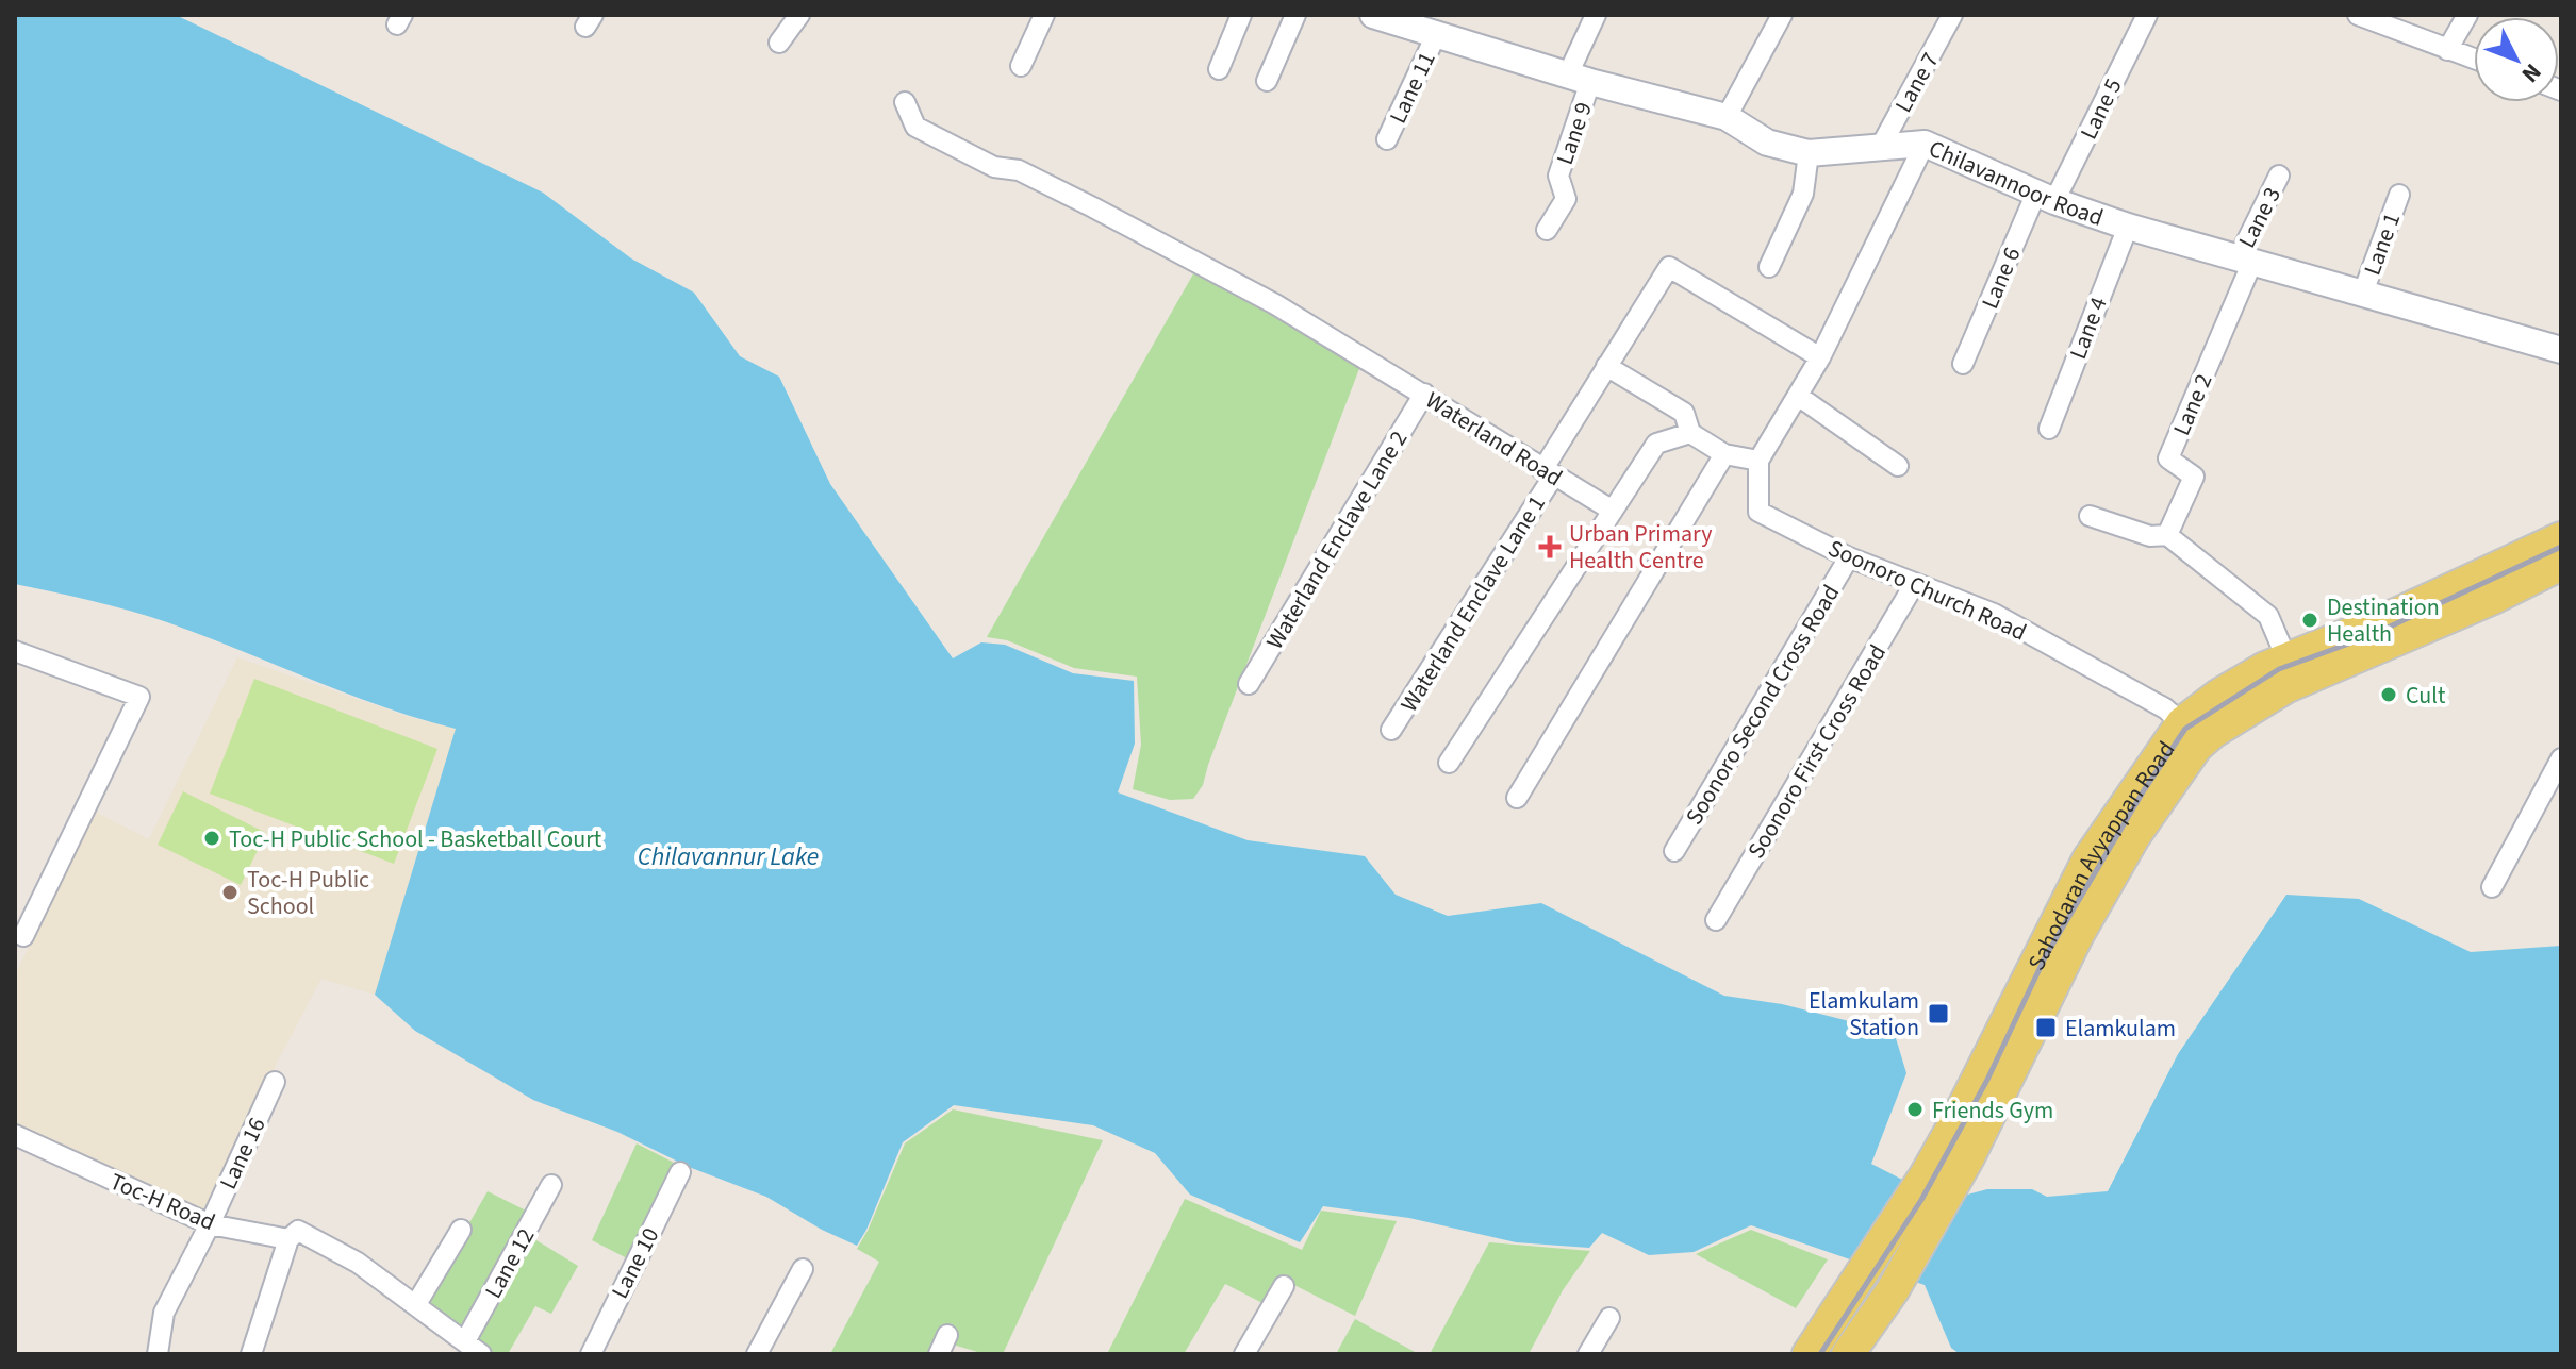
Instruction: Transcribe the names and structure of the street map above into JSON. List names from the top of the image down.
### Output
{
  "streets": {
    "main road": ["Sahodaran Ayyappan Road"],
    "street": [
      "Lane 7",
      "Lane 11",
      "Lane 5",
      "Lane 9",
      "Chilavannoor Road",
      "Lane 3",
      "Lane 1",
      "Lane 6",
      "Lane 4",
      "Lane 2",
      "Waterland Road",
      "Waterland Enclave Lane 2",
      "Soonoro Church Road",
      "Waterland Enclave Lane 1",
      "Soonoro Second Cross Road",
      "Soonoro First Cross Road",
      "Lane 16",
      "Toc-H Road",
      "Lane 12",
      "Lane 10"
    ]
  },
  "crossings": [
    ["Lane 7", "Chilavannoor Road"],
    ["Lane 11", "Chilavannoor Road"],
    ["Lane 5", "Chilavannoor Road"],
    ["Lane 5", "Lane 6"],
    ["Lane 9", "Chilavannoor Road"],
    ["Chilavannoor Road", "Lane 3"],
    ["Chilavannoor Road", "Lane 1"],
    ["Chilavannoor Road", "Lane 6"],
    ["Chilavannoor Road", "Lane 4"],
    ["Chilavannoor Road", "Lane 2"],
    ["Lane 3", "Lane 2"],
    ["Waterland Road", "Waterland Enclave Lane 2"],
    ["Waterland Road", "Waterland Enclave Lane 1"],
    ["Soonoro Church Road", "Soonoro Second Cross Road"],
    ["Soonoro Church Road", "Soonoro First Cross Road"],
    ["Soonoro Church Road", "Sahodaran Ayyappan Road"],
    ["Lane 16", "Toc-H Road"],
    ["Toc-H Road", "Lane 12"]
  ],
  "water": ["Chilavannur Lake"],
  "places": {
    "health": ["Urban Primary Health Centre"],
    "other": [
      "Destination Health",
      "Cult",
      "Toc-H Public School - Basketball Court",
      "Toc-H Public School",
      "Friends Gym"
    ],
    "transit": ["Elamkulam Station", "Elamkulam"]
  },
  "north": "bottom right"
}
